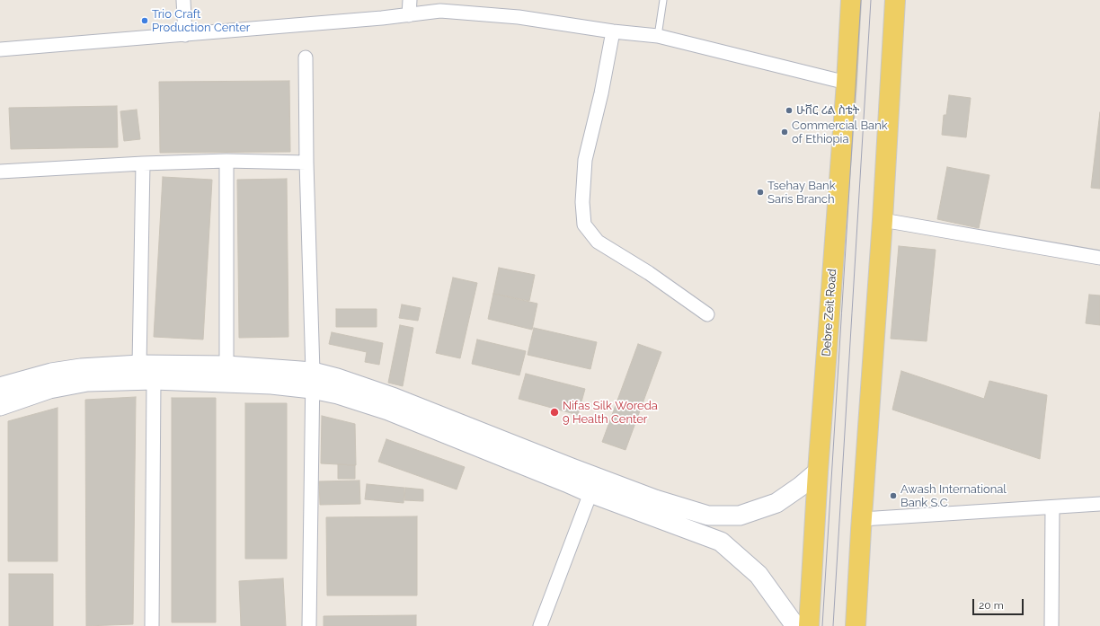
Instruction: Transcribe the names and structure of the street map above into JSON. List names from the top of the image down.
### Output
{
  "streets": {
    "main road": ["Debre Zeit Road"]
  },
  "places": [
    "Trio Craft Production Center",
    "ሁቨር ሪል ስቴት",
    "Commercial Bank of Ethiopia",
    "Tsehay Bank Saris Branch",
    "Nifas Silk Woreda 9 Health Center",
    "Awash International Bank S.C"
  ],
  "scale_bar": "20 m"
}
